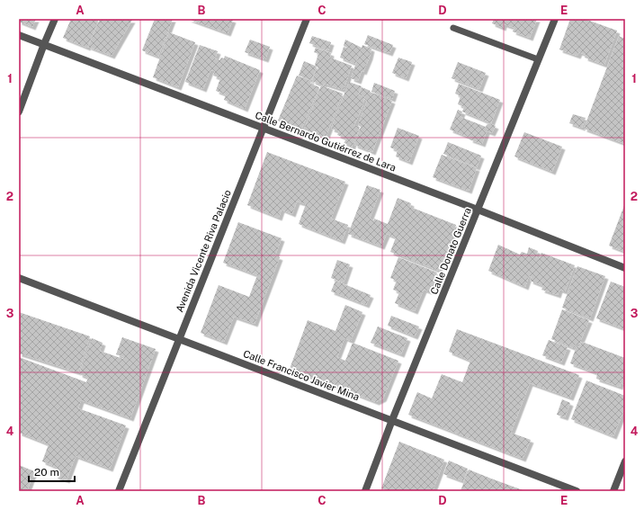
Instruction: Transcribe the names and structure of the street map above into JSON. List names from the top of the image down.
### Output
{
  "streets": {
    "street": [
      "Calle Bernardo Gutiérrez de Lara",
      "Avenida Vicente Riva Palacio",
      "Calle Donato Guerra",
      "Calle Francisco Javier Mina"
    ]
  },
  "crossings": [
    ["Calle Bernardo Gutiérrez de Lara", "Avenida Vicente Riva Palacio"],
    ["Calle Bernardo Gutiérrez de Lara", "Calle Donato Guerra"],
    ["Avenida Vicente Riva Palacio", "Calle Francisco Javier Mina"],
    ["Calle Donato Guerra", "Calle Francisco Javier Mina"]
  ],
  "scale_bar": "20 m",
  "grid": {
    "columns": [
      "A",
      "B",
      "C",
      "D",
      "E"
    ],
    "rows": [
      "1",
      "2",
      "3",
      "4"
    ]
  }
}
